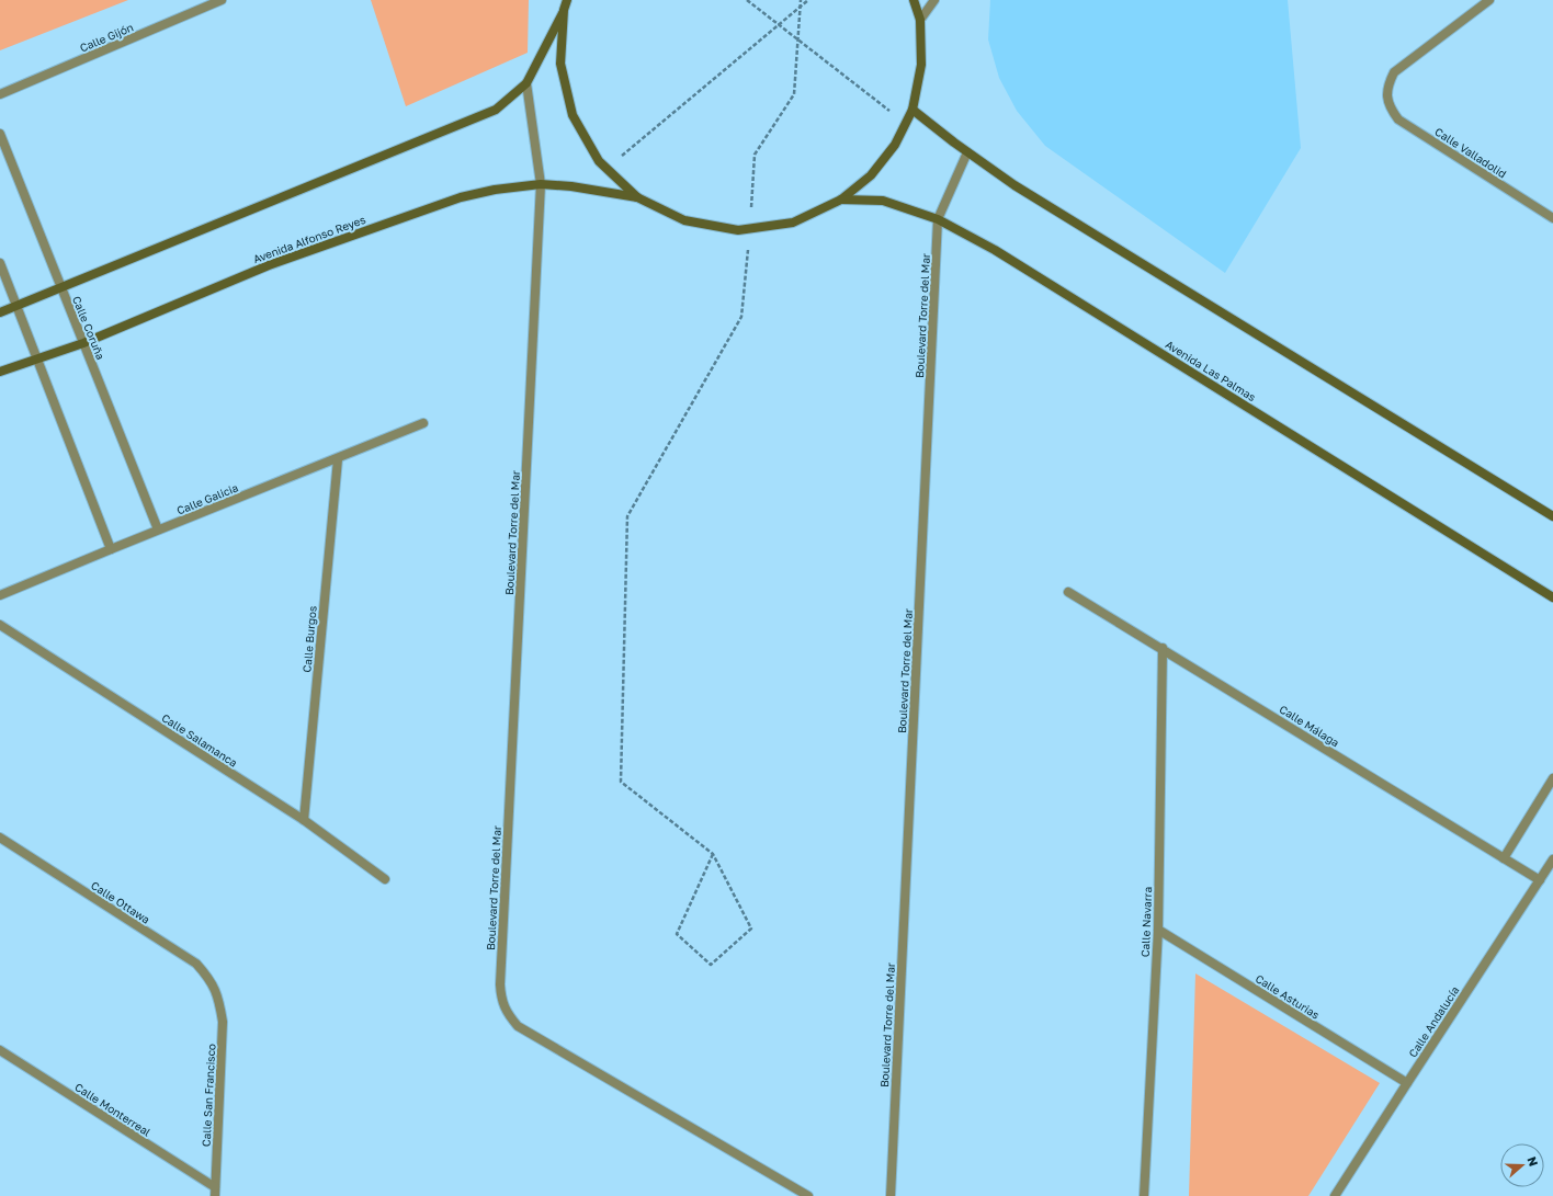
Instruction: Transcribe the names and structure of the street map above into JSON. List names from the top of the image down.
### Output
{
  "streets": {
    "street": [
      "Calle Gijón",
      "Calle Valladolid",
      "Avenida Alfonso Reyes",
      "Boulevard Torre del Mar",
      "Calle Coruña",
      "Avenida Las Palmas",
      "Calle Galicia",
      "Calle Burgos",
      "Calle Málaga",
      "Calle Salamanca",
      "Calle Ottawa",
      "Calle Navarra",
      "Calle Asturias",
      "Calle Andalucía",
      "Calle San Francisco",
      "Calle Monterreal"
    ]
  },
  "crossings": [
    ["Avenida Alfonso Reyes", "Boulevard Torre del Mar"],
    ["Avenida Alfonso Reyes", "Calle Coruña"],
    ["Boulevard Torre del Mar", "Avenida Las Palmas"],
    ["Calle Coruña", "Calle Galicia"],
    ["Calle Galicia", "Calle Burgos"],
    ["Calle Burgos", "Calle Salamanca"],
    ["Calle Málaga", "Calle Navarra"],
    ["Calle Málaga", "Calle Andalucía"],
    ["Calle Ottawa", "Calle San Francisco"],
    ["Calle Navarra", "Calle Asturias"],
    ["Calle Asturias", "Calle Andalucía"],
    ["Calle San Francisco", "Calle Monterreal"]
  ],
  "north": "right"
}
